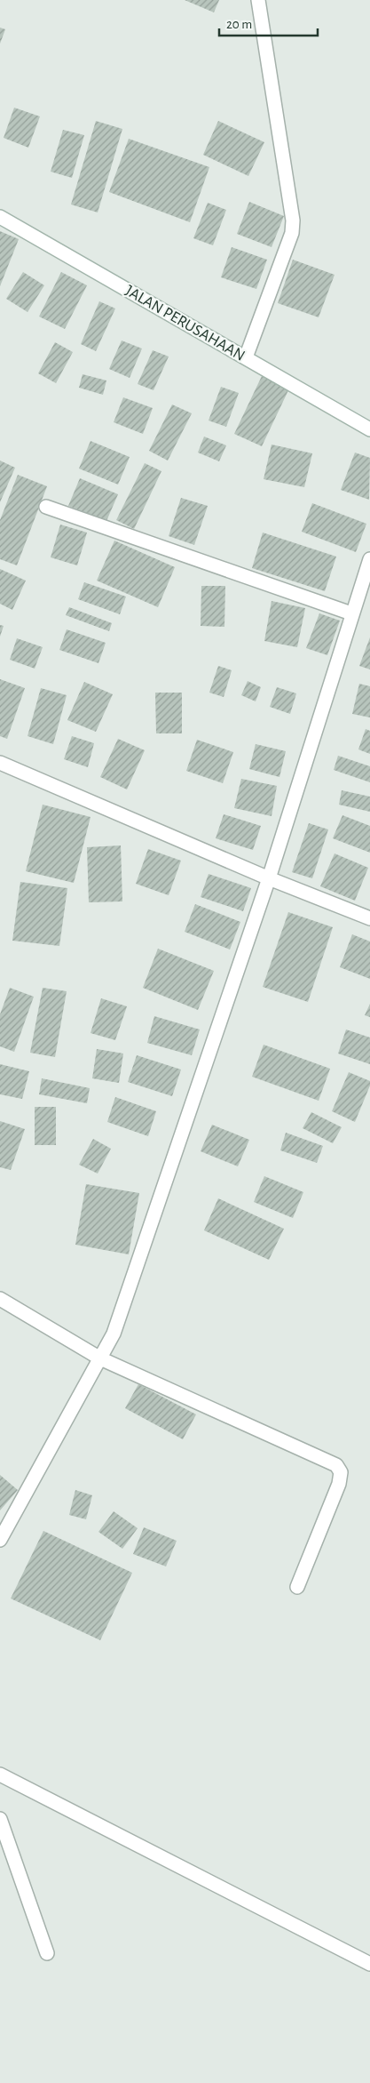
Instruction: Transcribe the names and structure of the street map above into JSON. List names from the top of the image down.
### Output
{
  "streets": {
    "street": ["JALAN PERUSAHAAN"]
  },
  "scale_bar": "20 m"
}
